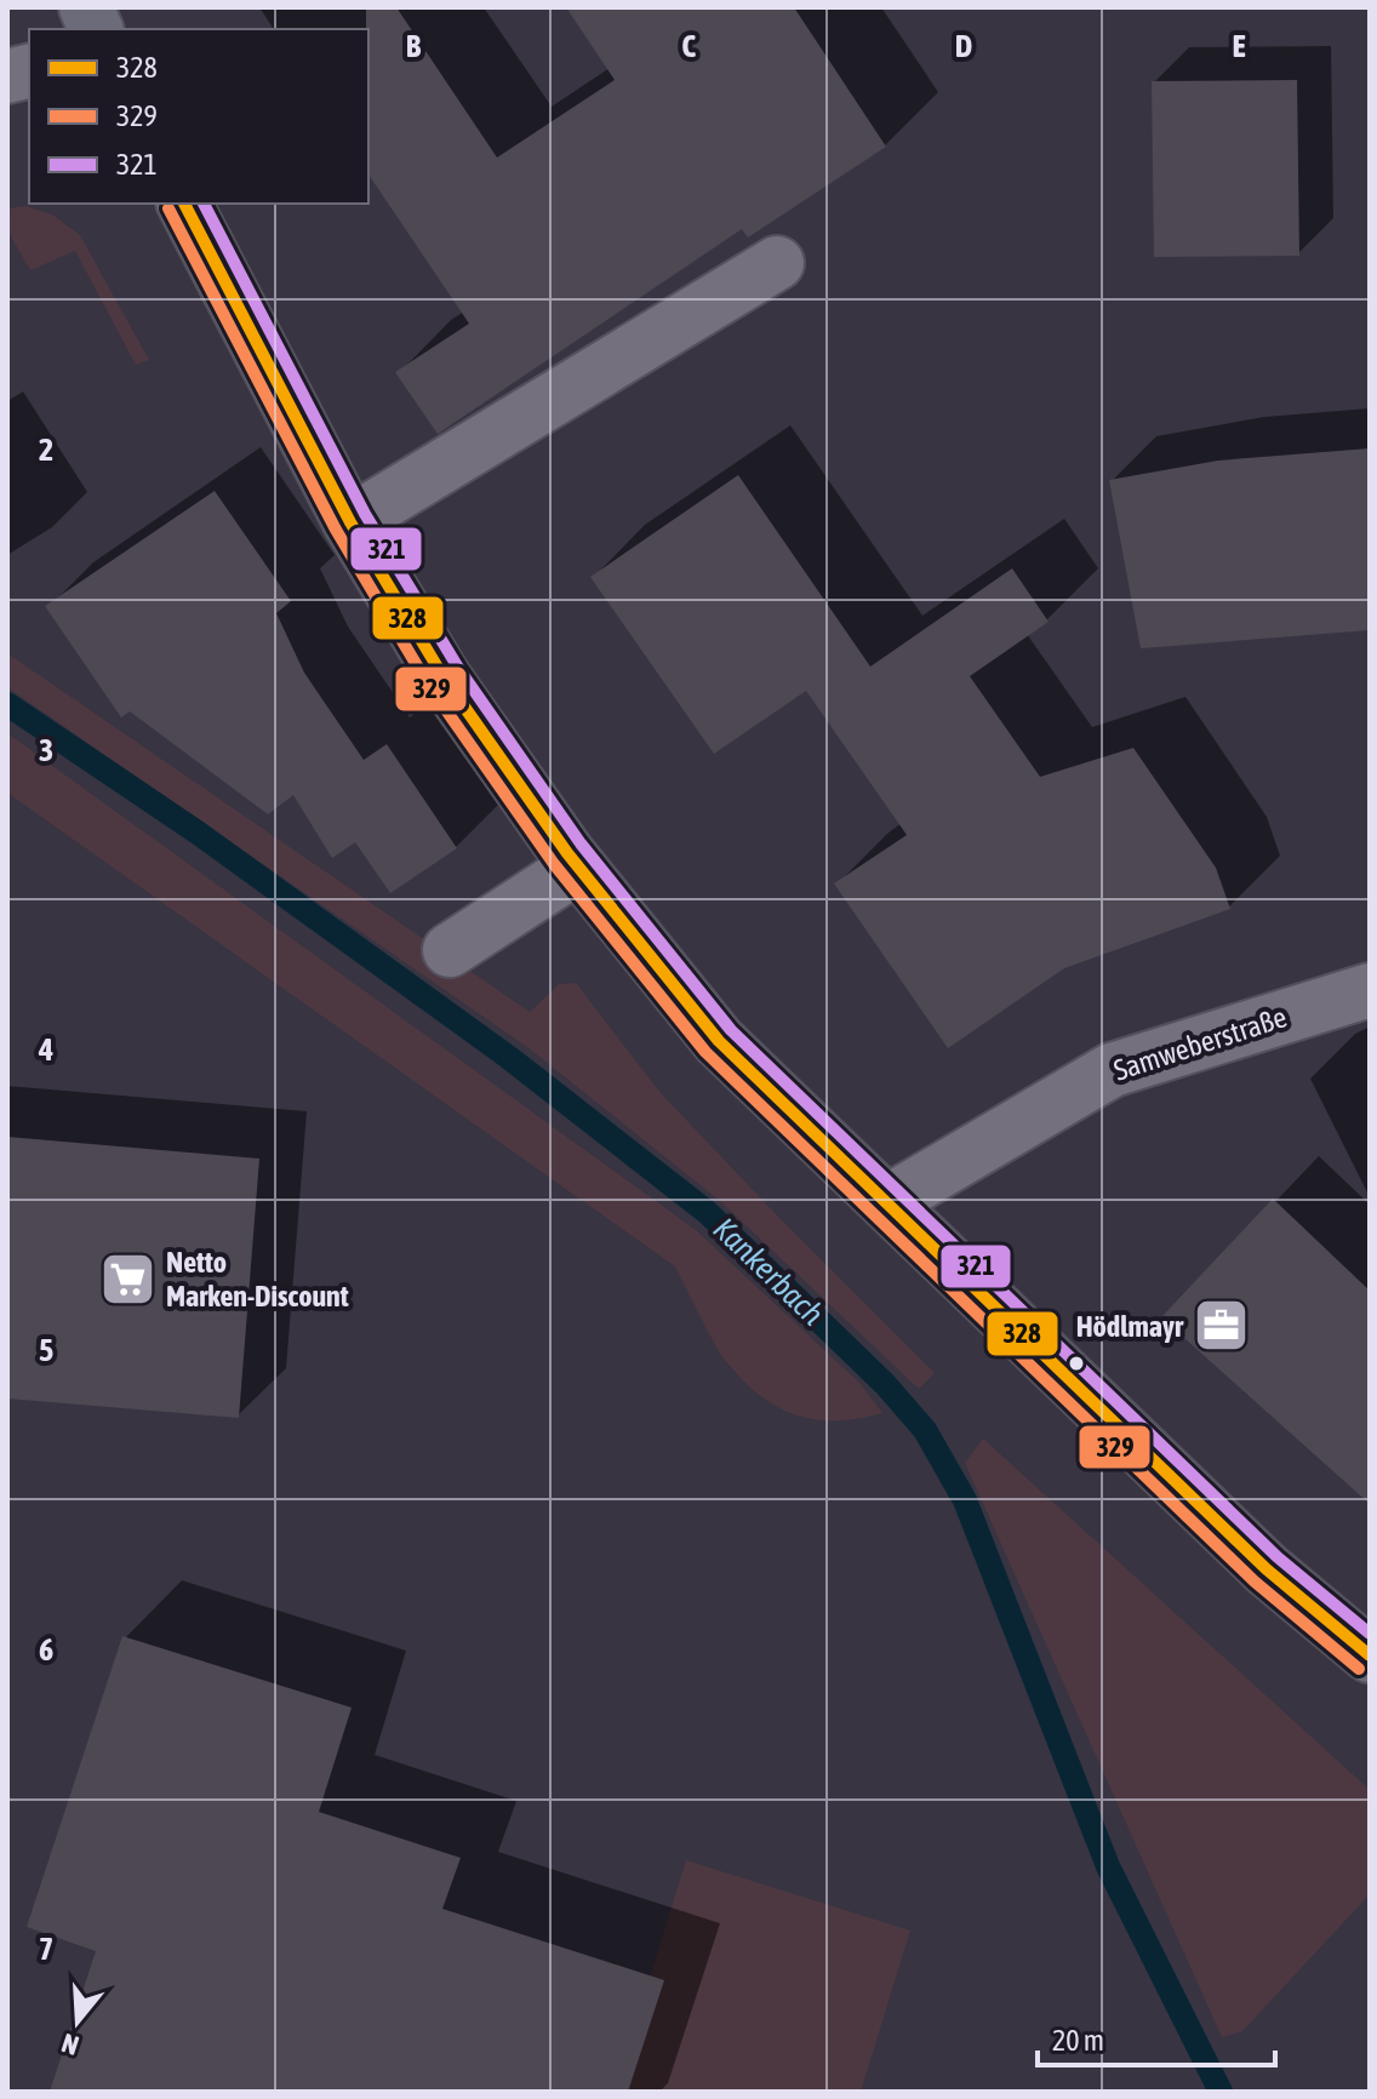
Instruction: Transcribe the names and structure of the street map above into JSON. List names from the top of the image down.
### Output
{
  "streets": {
    "street": ["Samweberstraße"]
  },
  "water": ["Kankerbach"],
  "places": {
    "supermarket": ["Netto Marken-Discount"],
    "office": ["Hödlmayr"]
  },
  "lines": ["transit line 328", "transit line 321", "transit line 329"],
  "legend": ["328", "329", "321"],
  "scale_bar": "20 m",
  "north": "bottom",
  "grid": {
    "columns": [
      "B",
      "C",
      "D",
      "E"
    ],
    "rows": [
      "2",
      "3",
      "4",
      "5",
      "6",
      "7"
    ]
  }
}
